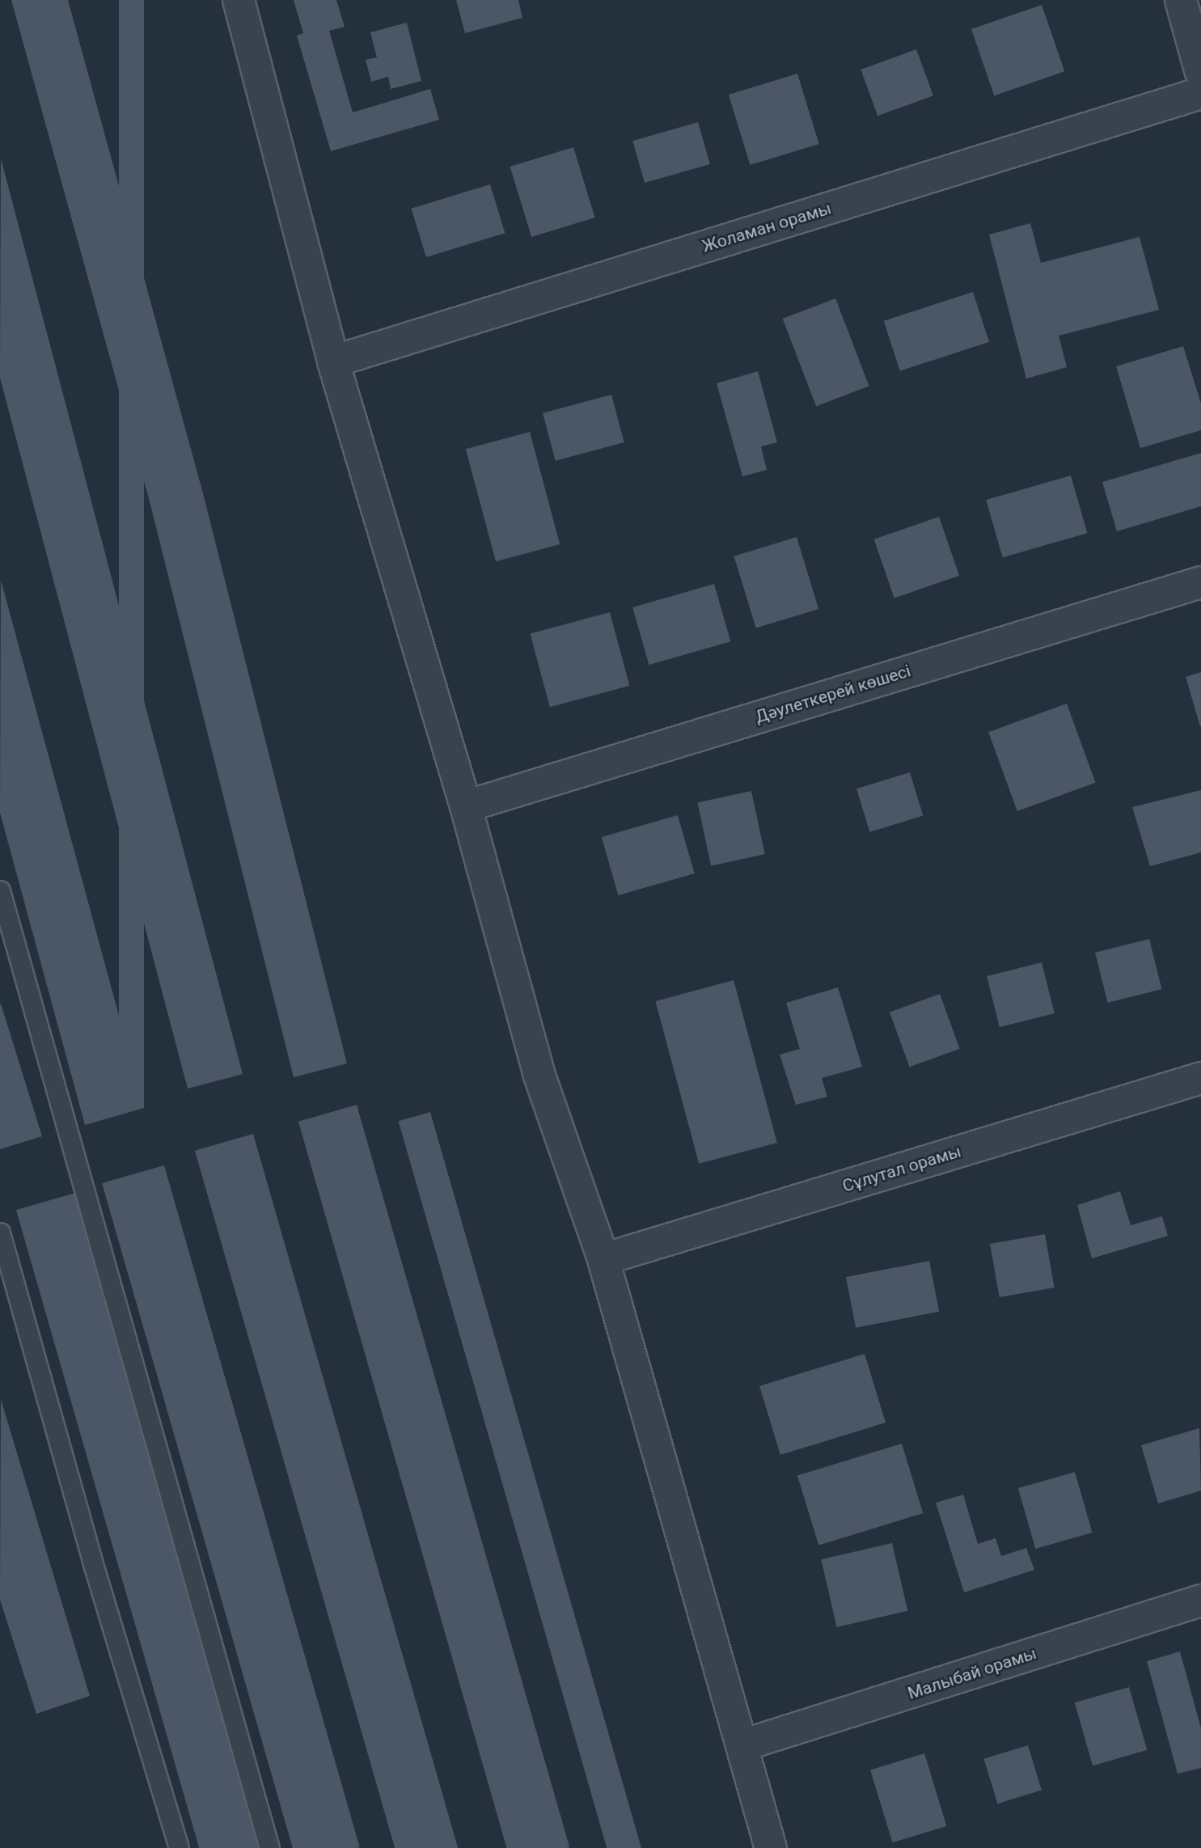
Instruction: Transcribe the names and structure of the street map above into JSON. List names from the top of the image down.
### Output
{
  "streets": {
    "street": [
      "Жоламан орамы",
      "Дәулеткерей көшесі",
      "Сұлутал орамы",
      "Малыбай орамы"
    ]
  }
}
